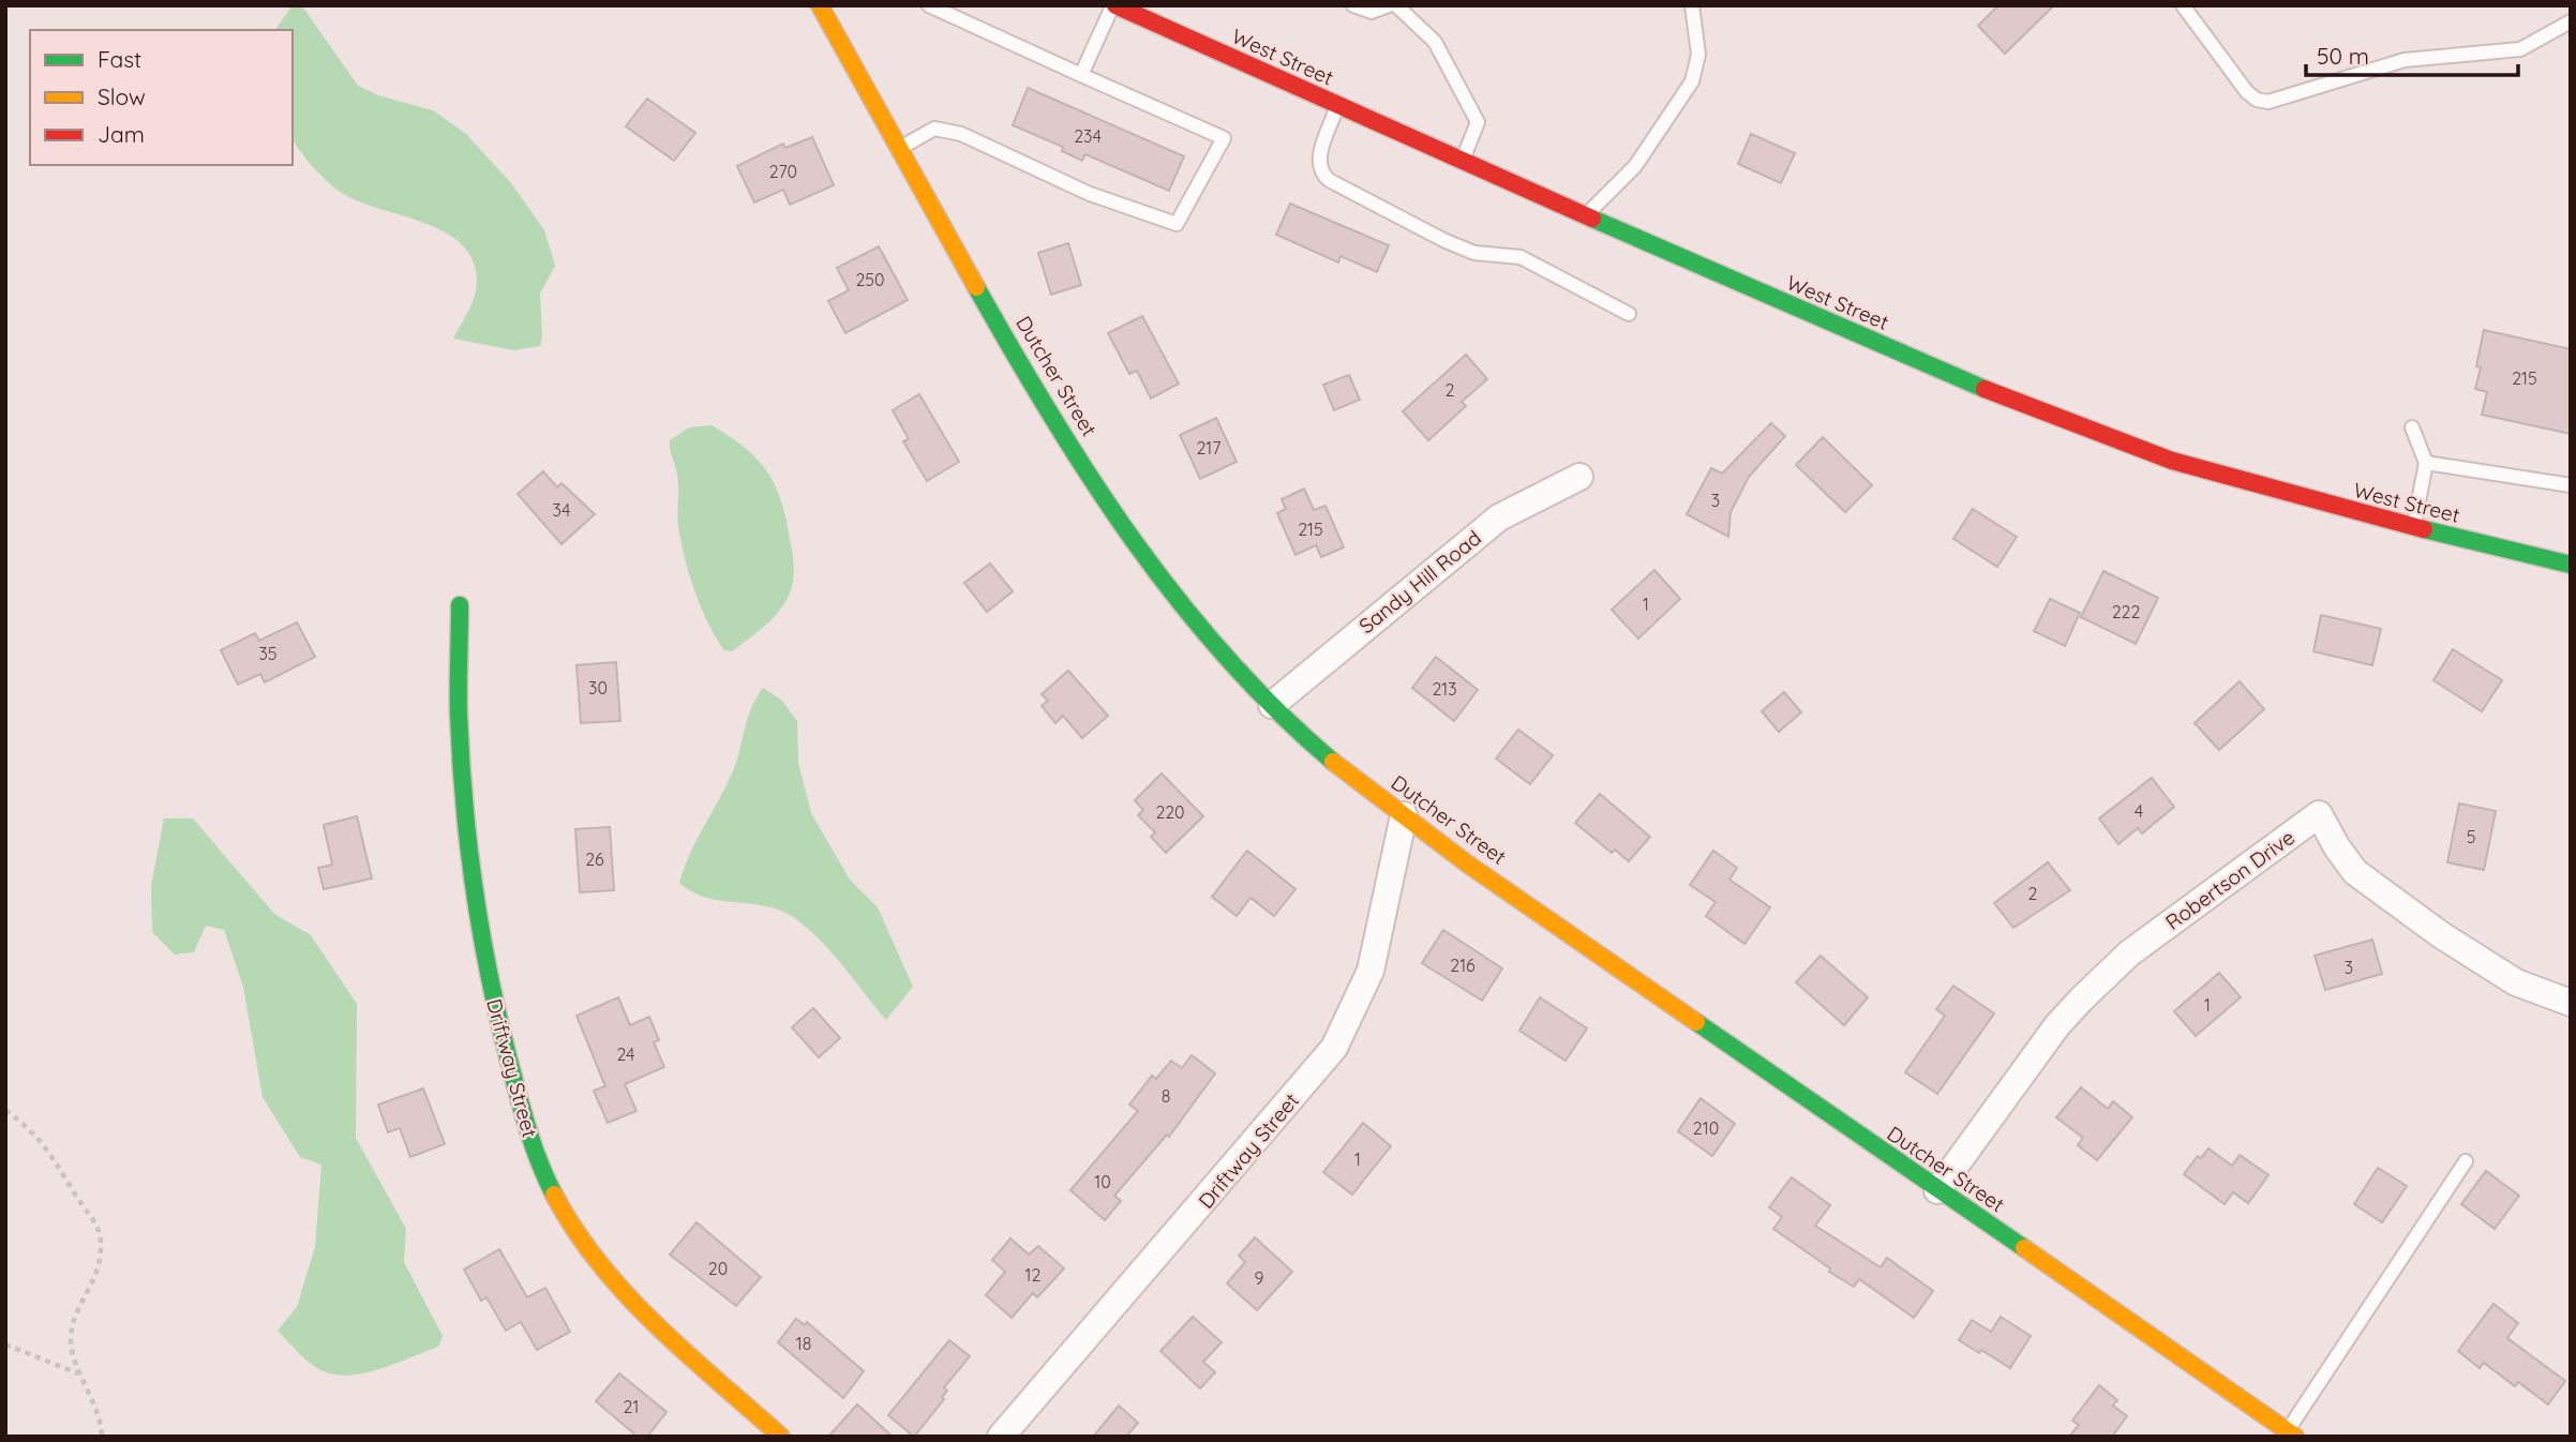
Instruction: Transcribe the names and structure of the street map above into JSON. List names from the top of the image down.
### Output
{
  "streets": {
    "street": [
      "West Street",
      "Dutcher Street",
      "Sandy Hill Road",
      "Robertson Drive",
      "Driftway Street"
    ]
  },
  "crossings": [
    ["Dutcher Street", "Sandy Hill Road"],
    ["Dutcher Street", "Robertson Drive"],
    ["Dutcher Street", "Driftway Street"]
  ],
  "house_numbers": [
    "234",
    "270",
    "250",
    "215",
    "2",
    "217",
    "3",
    "34",
    "215",
    "1",
    "222",
    "35",
    "30",
    "213",
    "4",
    "220",
    "5",
    "26",
    "2",
    "216",
    "3",
    "1",
    "24",
    "8",
    "210",
    "1",
    "10",
    "20",
    "12",
    "9",
    "18",
    "21"
  ],
  "legend": ["Fast", "Slow", "Jam"],
  "scale_bar": "50 m"
}
